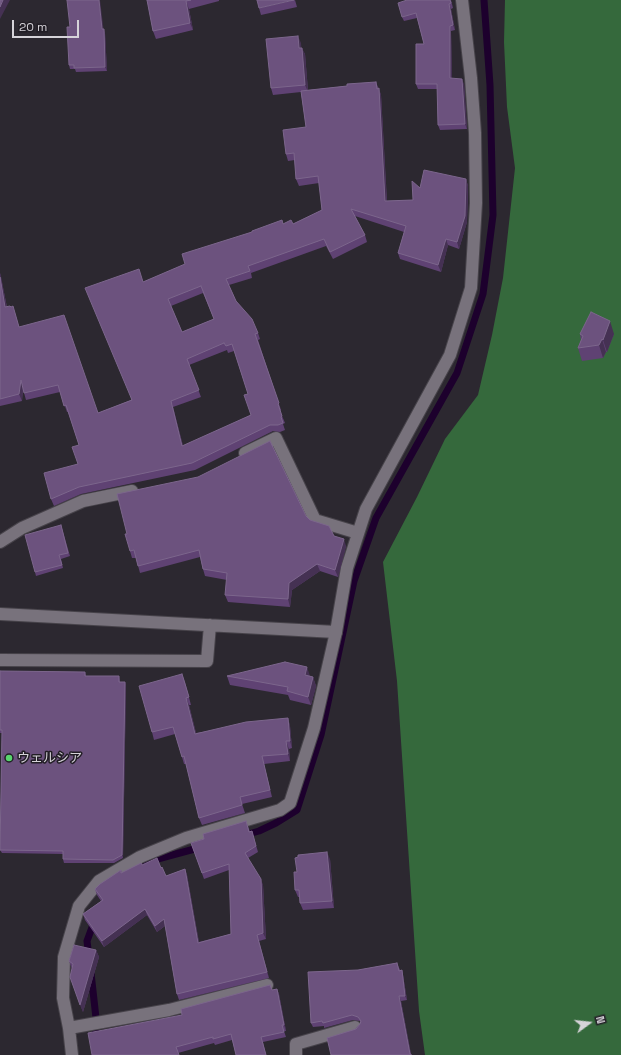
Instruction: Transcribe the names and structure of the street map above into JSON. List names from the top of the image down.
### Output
{
  "places": ["ウェルシア"],
  "scale_bar": "20 m",
  "north": "right"
}
